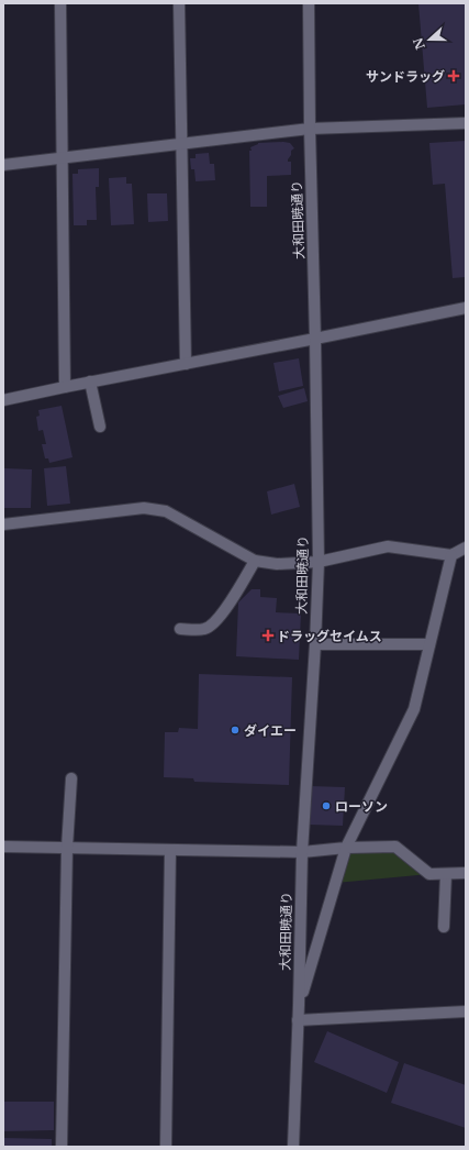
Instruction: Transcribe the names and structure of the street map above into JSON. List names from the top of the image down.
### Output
{
  "streets": {
    "street": ["大和田暁通り"]
  },
  "places": {
    "health": ["サンドラッグ", "ドラッグセイムス"],
    "other": ["ダイエー", "ローソン"]
  },
  "north": "left"
}
